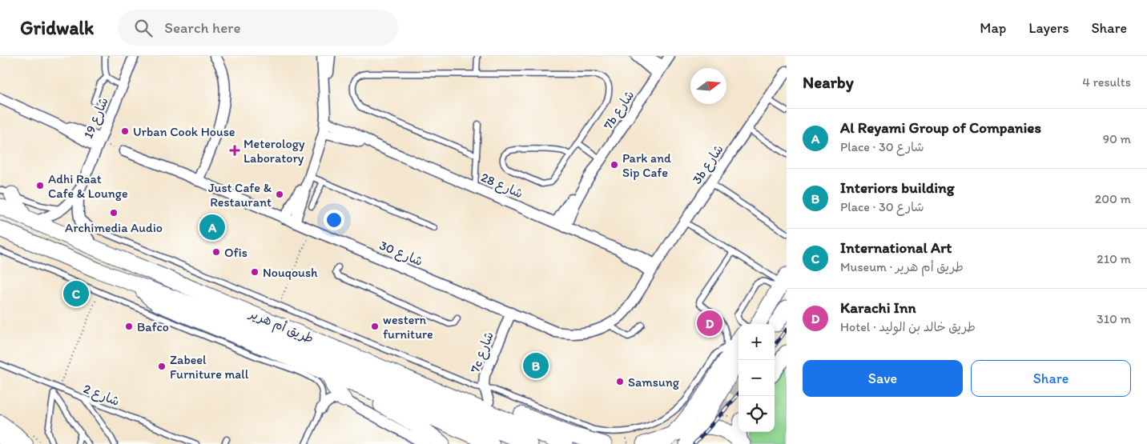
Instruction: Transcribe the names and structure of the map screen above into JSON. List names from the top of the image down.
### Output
{
  "streets": {
    "main road": ["طريق أم هرير"],
    "street": [
      "7b شارع",
      "شارع 19",
      "3b شارع",
      "شارع 28",
      "شارع 30",
      "7c شارع"
    ],
    "lane": ["شارع 2"]
  },
  "crossings": [
    ["7b شارع", "شارع 28"],
    ["شارع 19", "طريق أم هرير"],
    ["3b شارع", "شارع 28"],
    ["3b شارع", "شارع 30"],
    ["شارع 28", "شارع 30"],
    ["شارع 30", "7c شارع"]
  ],
  "places": {
    "other": [
      "Urban Cook House",
      "Park and Sip Cafe",
      "Adhi Raat Cafe & Lounge",
      "Just Cafe & Restaurant",
      "Archimedia Audio",
      "Ofis",
      "Nouqoush",
      "Bafco",
      "western furniture",
      "Zabeel Furniture mall",
      "Samsung"
    ],
    "health": ["Meterology Laboratory"]
  },
  "north": "right",
  "page": {
    "header": "Gridwalk",
    "search": "Search here",
    "nav": ["Map", "Layers", "Share"],
    "heading": ["Nearby", "4 results"],
    "list": [
      {
        "mark": "A",
        "name": "Al Reyami Group of Companies",
        "note": "Place · شارع 30",
        "value": "90 m"
      },
      {
        "mark": "B",
        "name": "Interiors building",
        "note": "Place · شارع 30",
        "value": "200 m"
      },
      {
        "mark": "C",
        "name": "International Art",
        "note": "Museum · طريق أم هرير",
        "value": "210 m"
      },
      {
        "mark": "D",
        "name": "Karachi Inn",
        "note": "Hotel · طريق خالد بن الوليد",
        "value": "310 m"
      }
    ],
    "pins": [
      "A",
      "C",
      "D",
      "B"
    ],
    "map_buttons": ["+", "−"],
    "buttons": ["Save", "Share"]
  }
}
